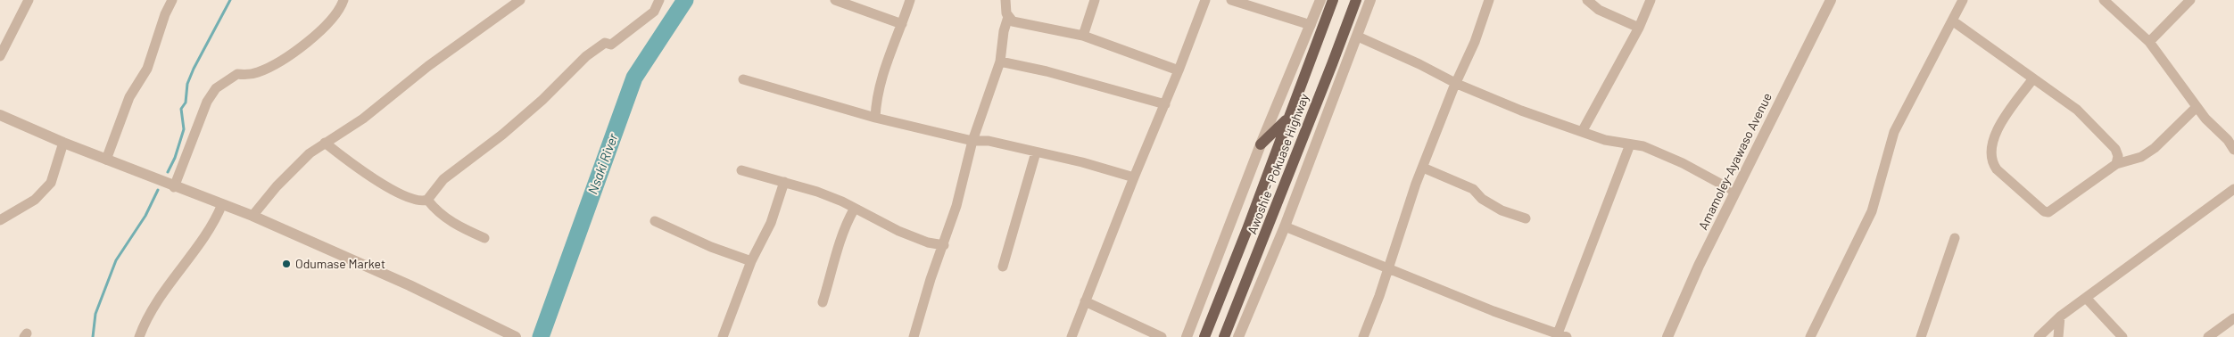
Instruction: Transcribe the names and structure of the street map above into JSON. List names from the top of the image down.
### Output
{
  "streets": {
    "main road": ["Awoshie - Pokuase Highway"],
    "street": ["Amamoley-Ayawaso Avenue"]
  },
  "water": ["Nsaki River"],
  "places": ["Odumase Market"]
}
